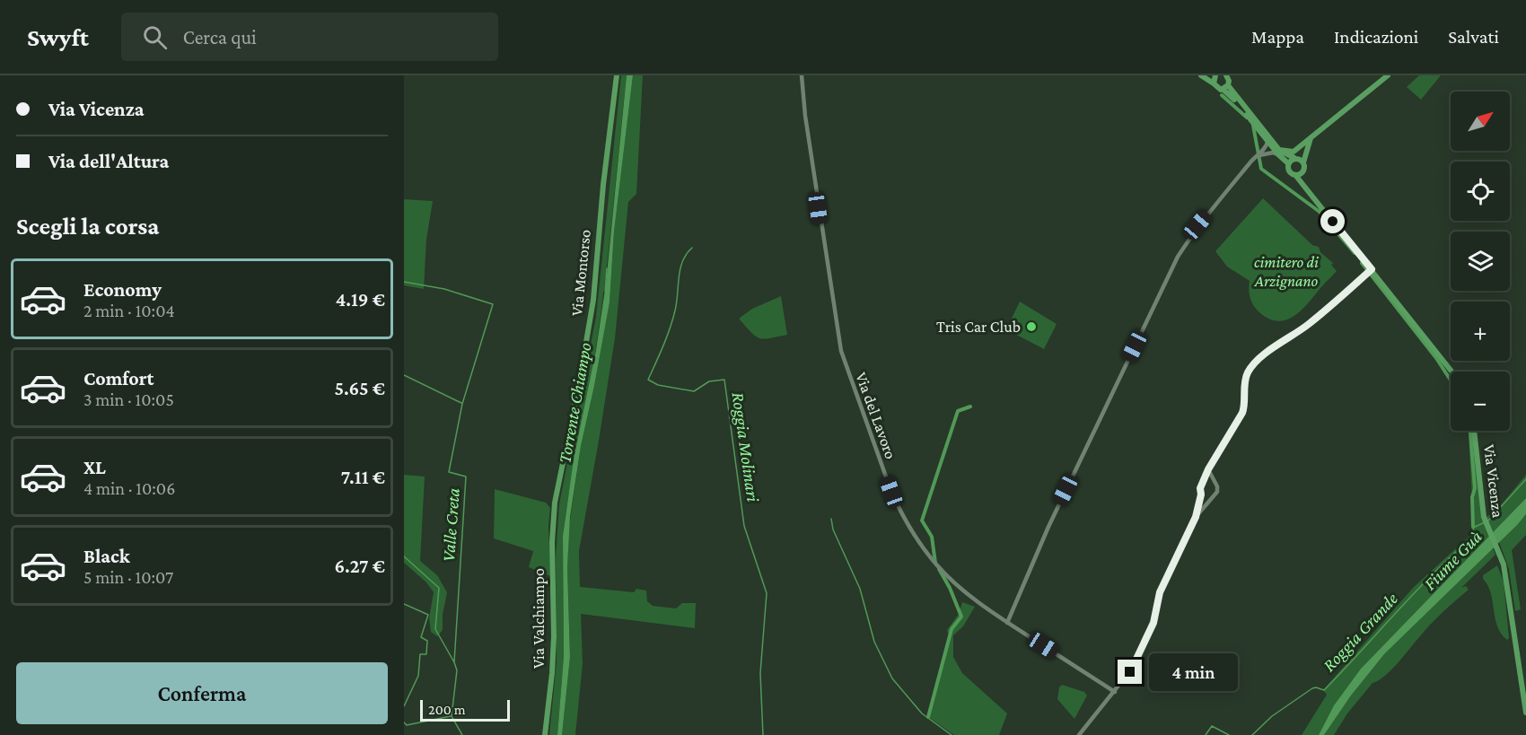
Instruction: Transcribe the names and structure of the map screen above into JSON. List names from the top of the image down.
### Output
{
  "streets": {
    "main road": ["Via Montorso", "Via Vicenza", "Via Valchiampo"],
    "street": ["Via del Lavoro"]
  },
  "crossings": [
    ["Via Montorso", "Via Valchiampo"]
  ],
  "water": [
    "Torrente Chiampo",
    "Roggia Molinari",
    "Valle Creta",
    "Fiume Guà",
    "Roggia Grande"
  ],
  "parks": ["cimitero di Arzignano"],
  "places": ["Tris Car Club"],
  "scale_bar": "200 m",
  "north": "top right",
  "page": {
    "header": "Swyft",
    "search": "Cerca qui",
    "nav": ["Mappa", "Indicazioni", "Salvati"],
    "banner": ["Via Vicenza", "Via dell'Altura"],
    "map_buttons": ["+", "−"],
    "heading": "Scegli la corsa",
    "list": [
      {
        "name": "Economy",
        "note": "2 min · 10:04",
        "value": "4.19 €"
      },
      {
        "name": "Comfort",
        "note": "3 min · 10:05",
        "value": "5.65 €"
      },
      {
        "name": "XL",
        "note": "4 min · 10:06",
        "value": "7.11 €"
      },
      {
        "name": "Black",
        "note": "5 min · 10:07",
        "value": "6.27 €"
      }
    ],
    "buttons": "Conferma",
    "bubble": "4 min",
    "scale": "200 m"
  }
}
